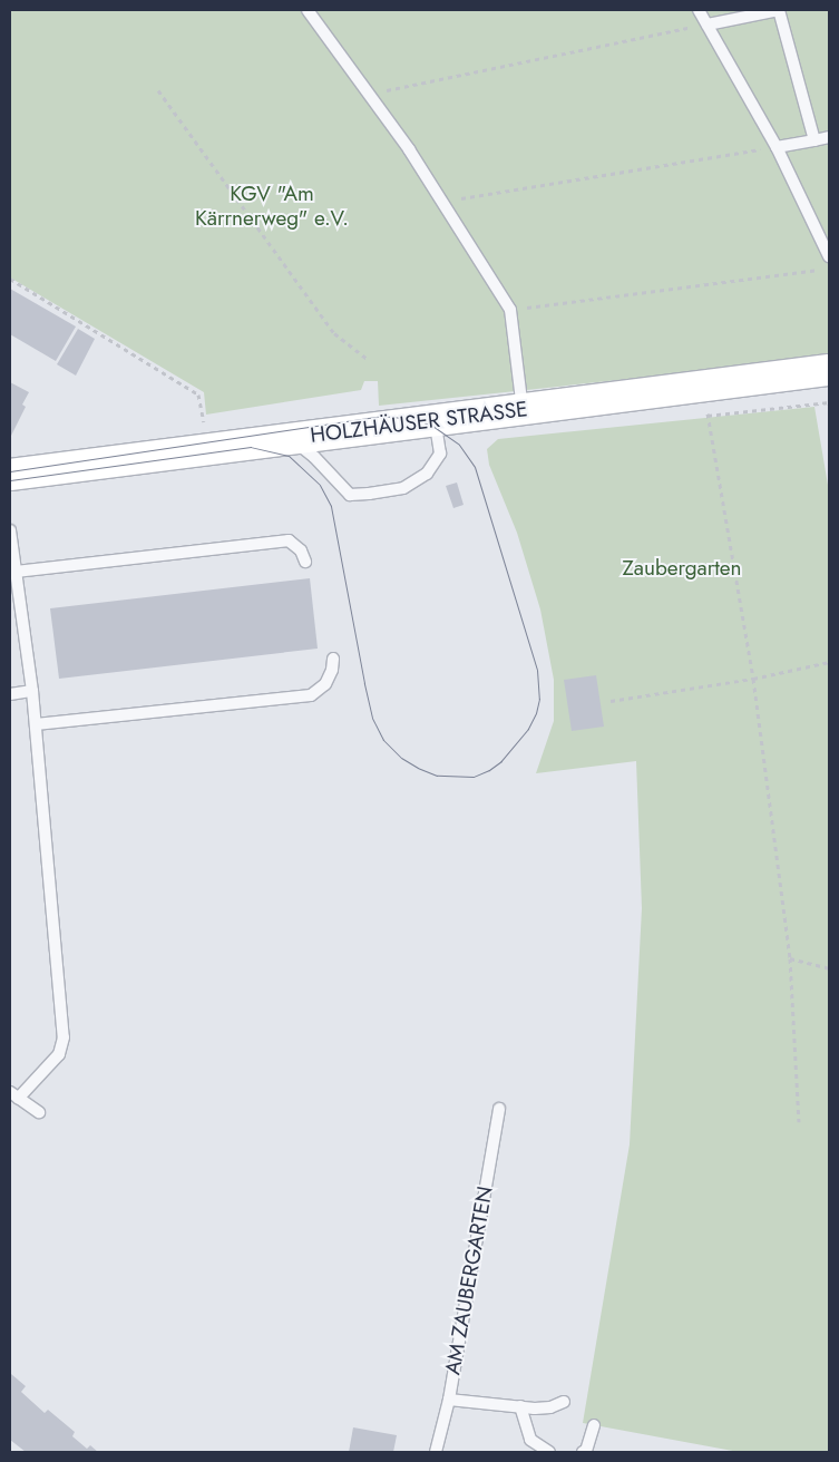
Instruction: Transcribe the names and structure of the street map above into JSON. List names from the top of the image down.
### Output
{
  "streets": {
    "main road": ["HOLZHÄUSER STRASSE"],
    "lane": ["AM ZAUBERGARTEN"]
  },
  "parks": ["KGV \"Am Kärrnerweg\" e.V.", "Zaubergarten"]
}
